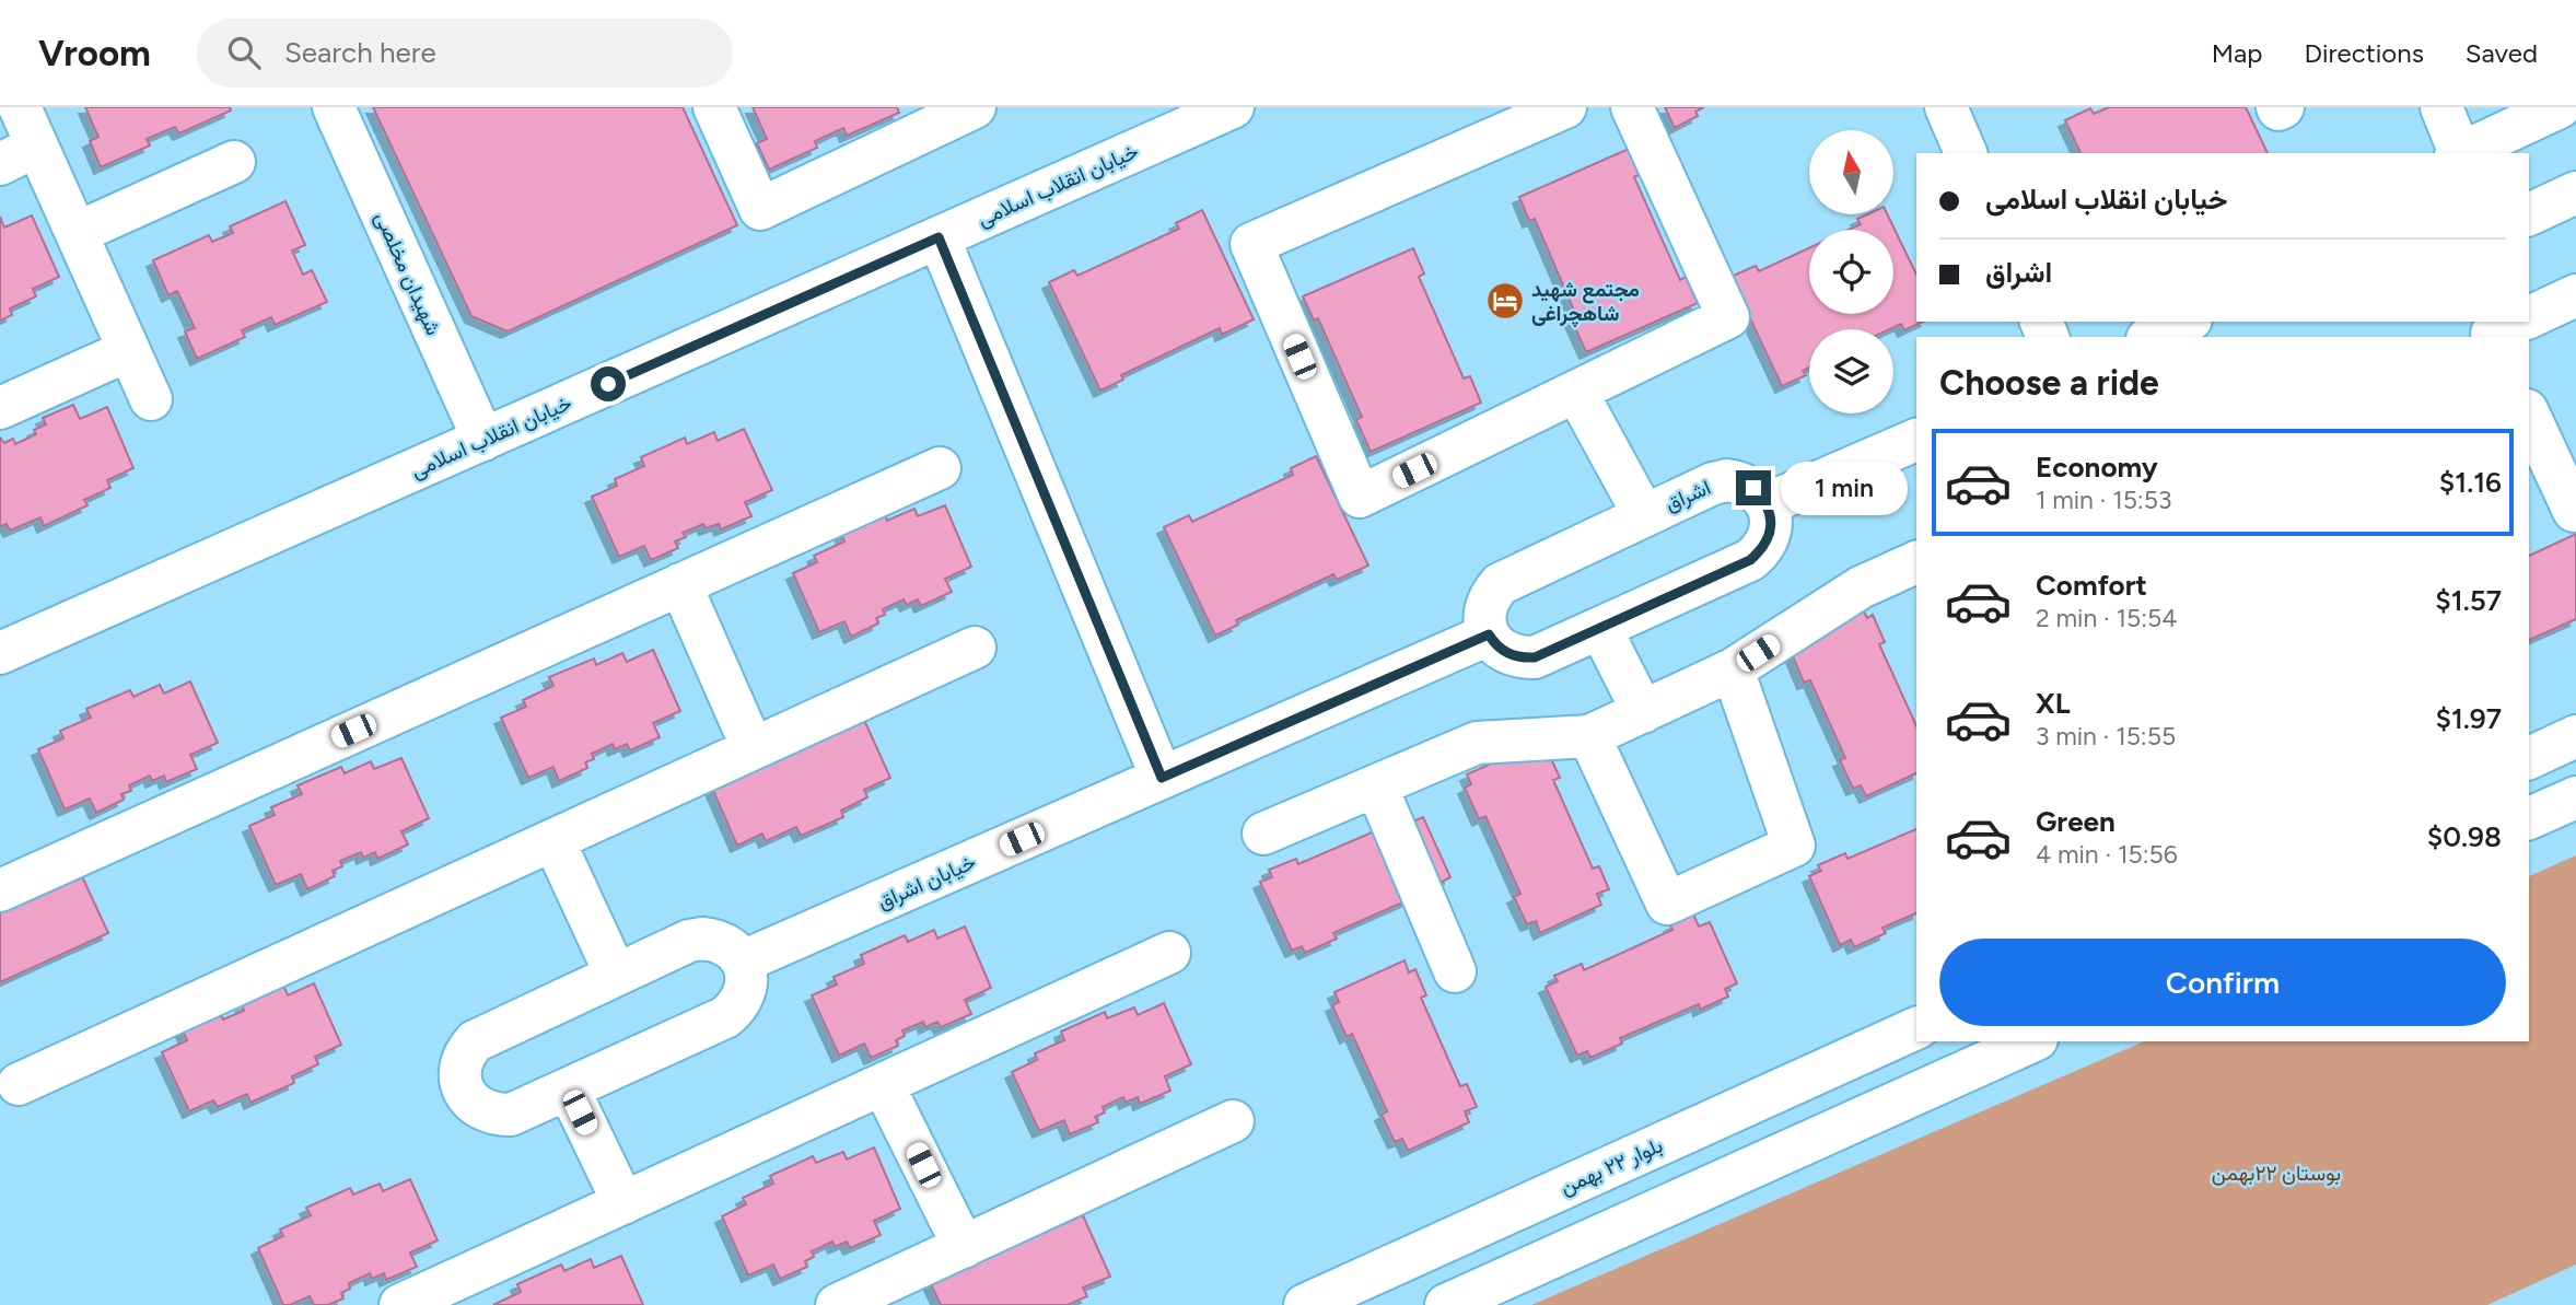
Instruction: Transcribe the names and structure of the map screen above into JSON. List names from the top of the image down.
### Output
{
  "streets": {
    "street": [
      "خیابان انقلاب اسلامی",
      "شهیدان مخلصی",
      "اشراق",
      "خیابان اشراق",
      "بلوار ۲۲ بهمن"
    ]
  },
  "crossings": [
    ["خیابان انقلاب اسلامی", "شهیدان مخلصی"],
    ["اشراق", "خیابان اشراق"]
  ],
  "parks": ["بوستان ۲۲بهمن"],
  "places": {
    "hotel": ["مجتمع شهید شاهچراغی"]
  },
  "north": "top",
  "page": {
    "header": "Vroom",
    "search": "Search here",
    "nav": ["Map", "Directions", "Saved"],
    "banner": ["خیابان انقلاب اسلامی", "اشراق"],
    "heading": "Choose a ride",
    "list": [
      {
        "name": "Economy",
        "note": "1 min · 15:53",
        "value": "$1.16"
      },
      {
        "name": "Comfort",
        "note": "2 min · 15:54",
        "value": "$1.57"
      },
      {
        "name": "XL",
        "note": "3 min · 15:55",
        "value": "$1.97"
      },
      {
        "name": "Green",
        "note": "4 min · 15:56",
        "value": "$0.98"
      }
    ],
    "bubble": "1 min",
    "buttons": "Confirm"
  }
}
